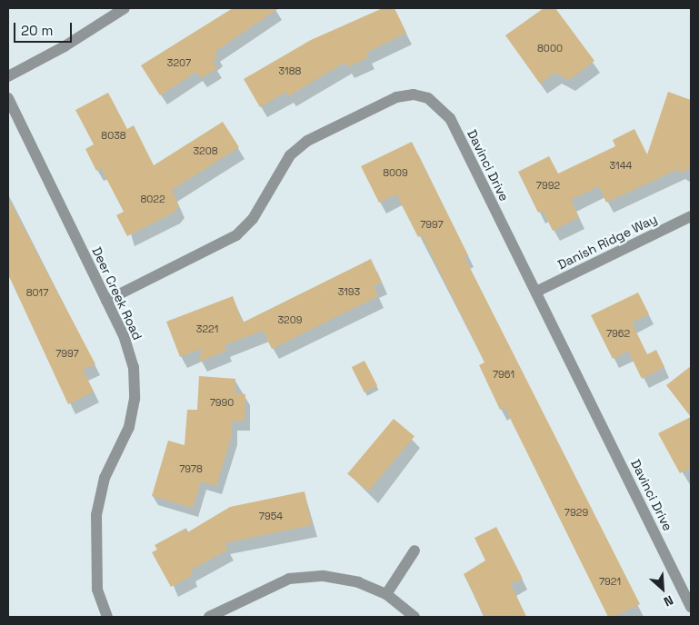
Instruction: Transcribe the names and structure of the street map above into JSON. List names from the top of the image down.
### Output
{
  "streets": {
    "street": ["Davinci Drive", "Danish Ridge Way", "Deer Creek Road"]
  },
  "crossings": [
    ["Davinci Drive", "Danish Ridge Way"],
    ["Davinci Drive", "Deer Creek Road"]
  ],
  "house_numbers": [
    "8000",
    "3207",
    "3188",
    "8038",
    "3208",
    "3144",
    "8009",
    "7992",
    "8022",
    "7997",
    "3193",
    "8017",
    "3209",
    "3221",
    "7962",
    "7997",
    "7961",
    "7990",
    "7978",
    "7929",
    "7954",
    "7921"
  ],
  "scale_bar": "20 m",
  "north": "bottom right"
}
